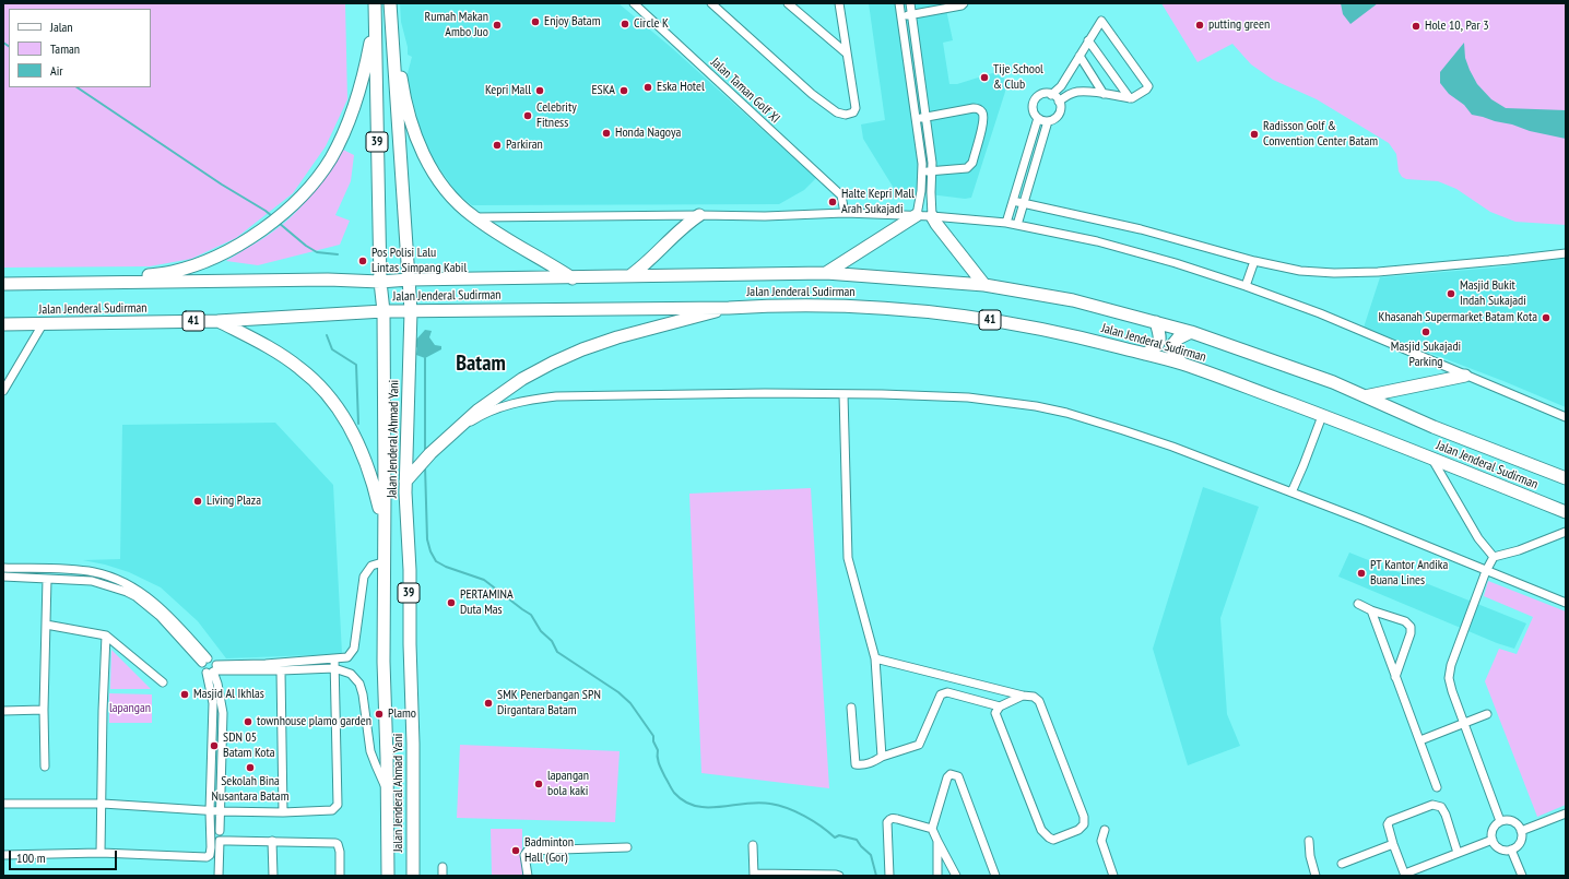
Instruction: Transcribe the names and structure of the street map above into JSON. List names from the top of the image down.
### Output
{
  "streets": {
    "highway": [
      "39",
      "Jalan Jenderal Sudirman",
      "41",
      "Jalan Jenderal Ahmad Yani"
    ],
    "street": ["Jalan Taman Golf XI"]
  },
  "crossings": [
    ["Jalan Jenderal Sudirman", "Jalan Jenderal Ahmad Yani"]
  ],
  "districts": ["Batam"],
  "parks": ["lapangan"],
  "places": [
    "Enjoy Batam",
    "Circle K",
    "Rumah Makan Ambo Juo",
    "putting green",
    "Hole 10, Par 3",
    "Tije School & Club",
    "Eska Hotel",
    "Kepri Mall",
    "ESKA",
    "Celebrity Fitness",
    "Honda Nagoya",
    "Radisson Golf & Convention Center Batam",
    "Parkiran",
    "Halte Kepri Mall Arah Sukajadi",
    "Pos Polisi Lalu Lintas Simpang Kabil",
    "Masjid Bukit Indah Sukajadi",
    "Khasanah Supermarket Batam Kota",
    "Masjid Sukajadi Parking",
    "Living Plaza",
    "PT Kantor Andika Buana Lines",
    "PERTAMINA Duta Mas",
    "Masjid Al Ikhlas",
    "SMK Penerbangan SPN Dirgantara Batam",
    "Plamo",
    "townhouse plamo garden",
    "SDN 05 Batam Kota",
    "Sekolah Bina Nusantara Batam",
    "lapangan bola kaki",
    "Badminton Hall (Gor)"
  ],
  "legend": ["Jalan", "Taman", "Air"],
  "scale_bar": "100 m"
}
